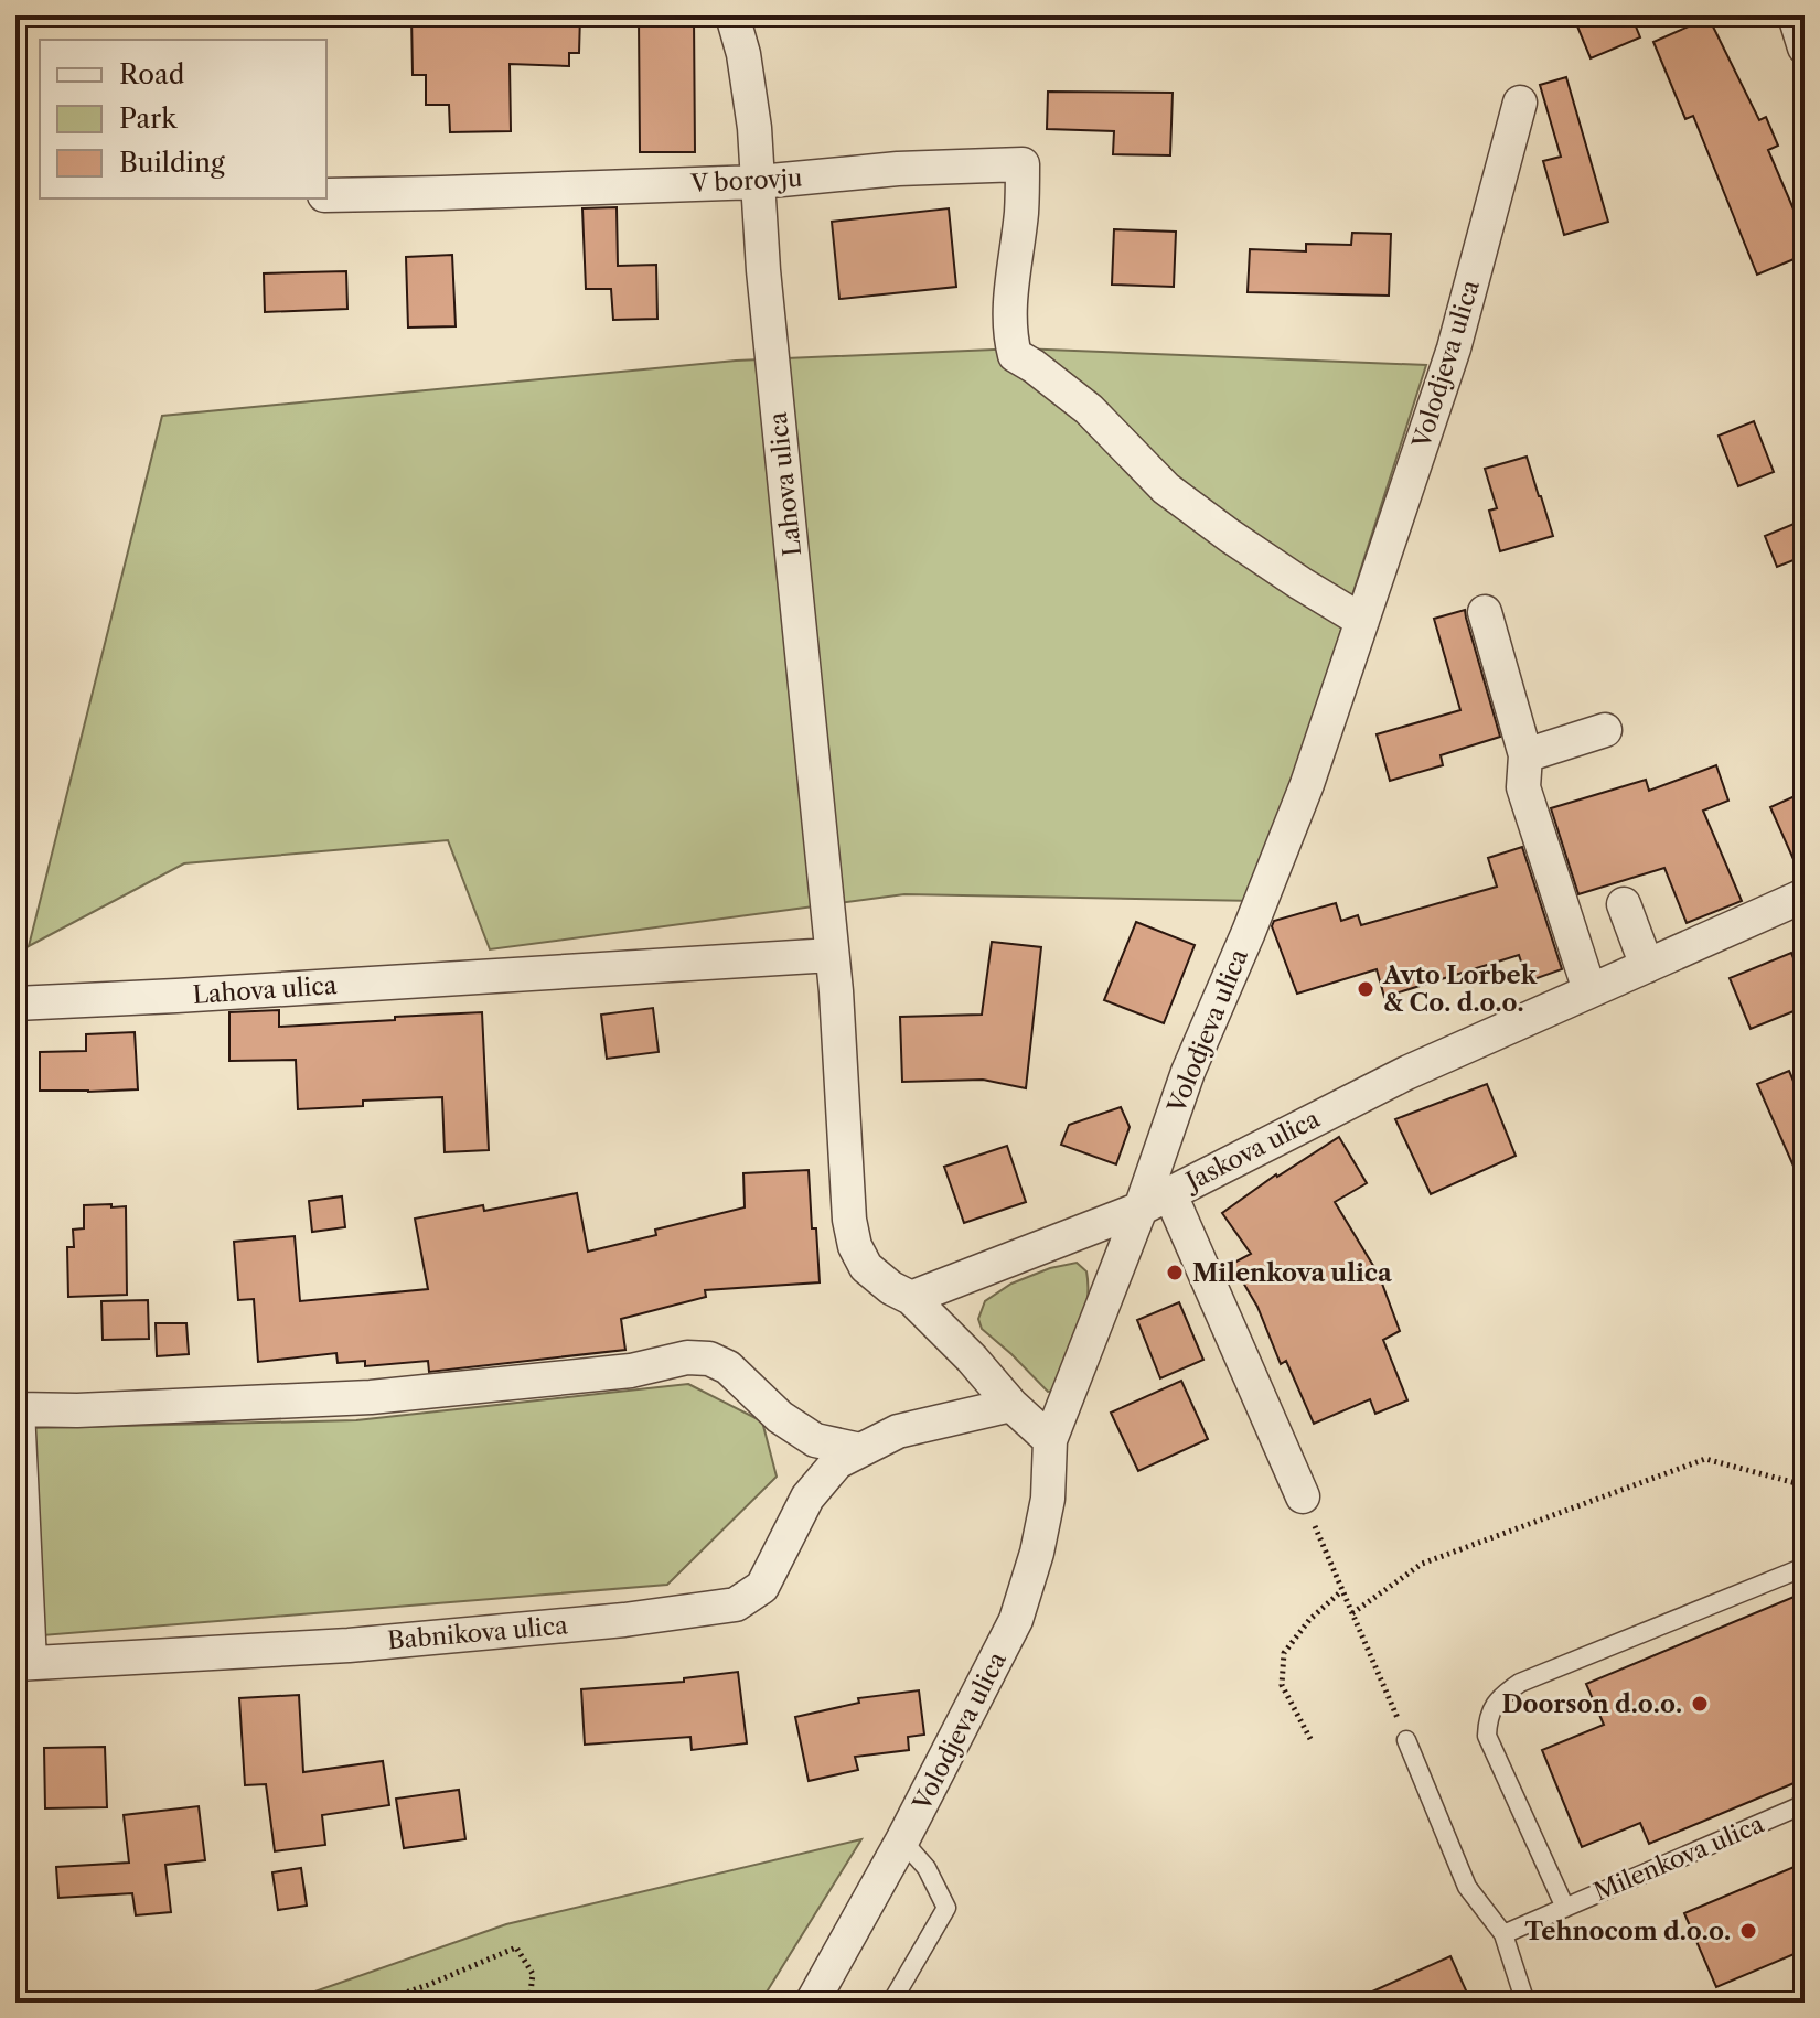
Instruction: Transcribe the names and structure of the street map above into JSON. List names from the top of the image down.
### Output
{
  "streets": {
    "street": [
      "V borovju",
      "Volodjeva ulica",
      "Lahova ulica",
      "Jaskova ulica",
      "Babnikova ulica"
    ],
    "lane": ["Milenkova ulica"]
  },
  "crossings": [
    ["V borovju", "Volodjeva ulica"],
    ["V borovju", "Lahova ulica"],
    ["Volodjeva ulica", "Jaskova ulica"],
    ["Lahova ulica", "Jaskova ulica"]
  ],
  "places": [
    "Avto Lorbek & Co. d.o.o.",
    "Milenkova ulica",
    "Doorson d.o.o.",
    "Tehnocom d.o.o."
  ],
  "legend": ["Road", "Park", "Building"]
}
